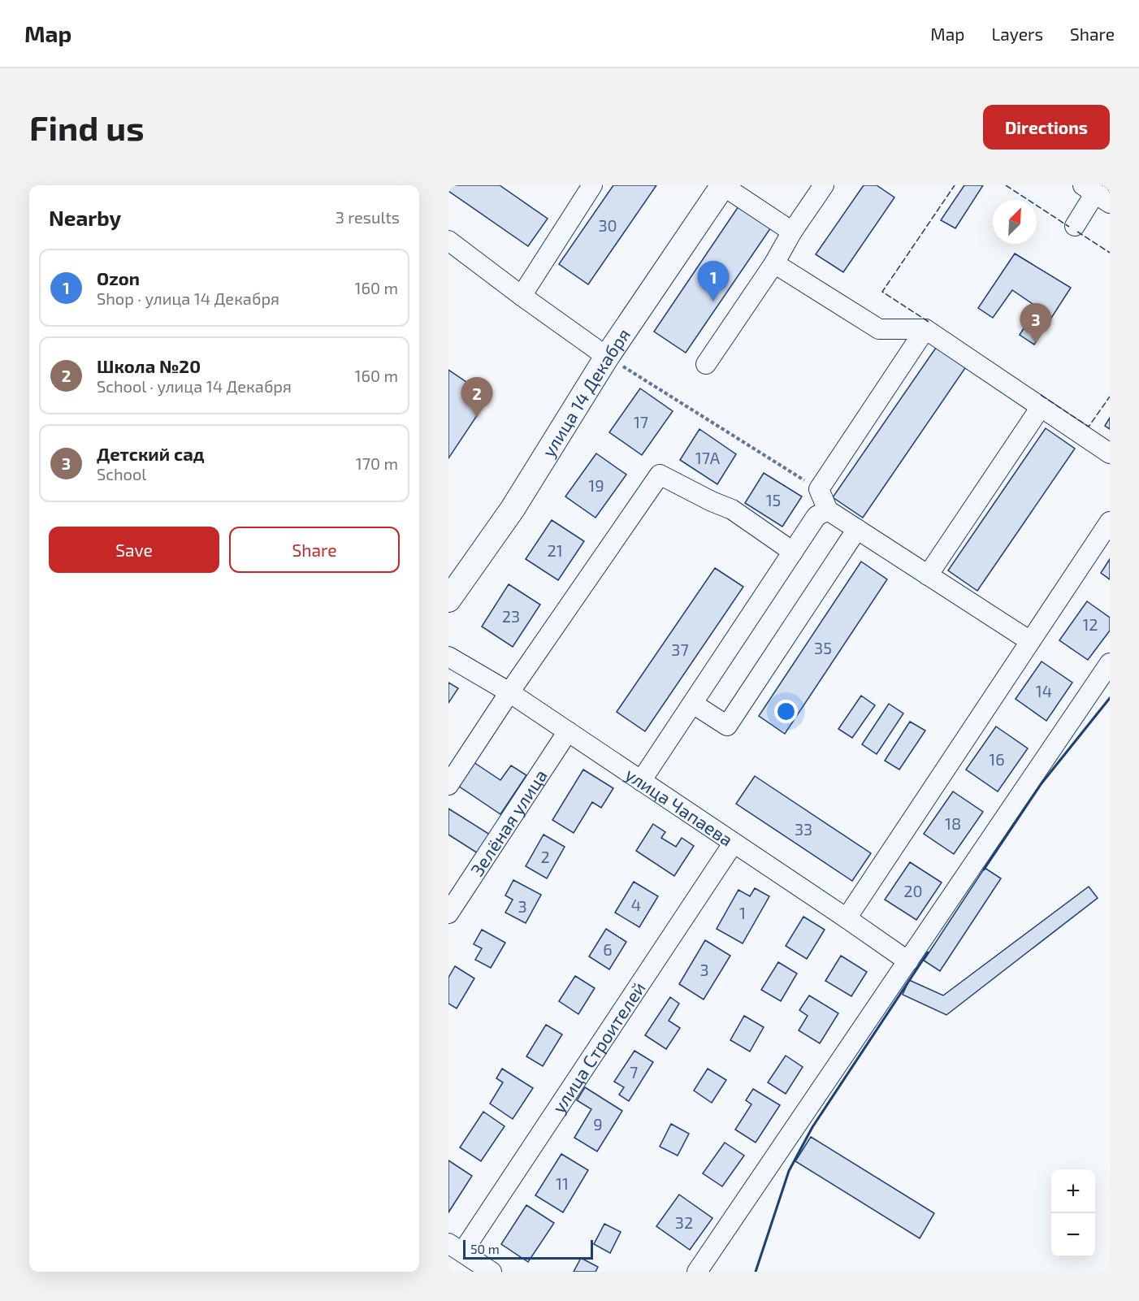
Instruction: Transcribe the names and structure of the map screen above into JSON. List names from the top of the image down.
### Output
{
  "streets": {
    "main road": ["улица 14 Декабря"],
    "street": ["улица Чапаева", "Зелёная улица", "улица Строителей"]
  },
  "crossings": [
    ["улица Чапаева", "Зелёная улица"],
    ["улица Чапаева", "улица Строителей"]
  ],
  "house_numbers": [
    "30",
    "17",
    "17А",
    "19",
    "15",
    "21",
    "23",
    "12",
    "35",
    "37",
    "14",
    "16",
    "18",
    "33",
    "2",
    "20",
    "4",
    "3",
    "1",
    "6",
    "3",
    "7",
    "9",
    "11",
    "32"
  ],
  "scale_bar": "50 m",
  "north": "top right",
  "page": {
    "header": "Map",
    "nav": ["Map", "Layers", "Share"],
    "buttons": [
      "Directions",
      ["Save", "Share"]
    ],
    "title": "Find us",
    "heading": ["Nearby", "3 results"],
    "list": [
      {
        "mark": "1",
        "name": "Ozon",
        "note": "Shop · улица 14 Декабря",
        "value": "160 m"
      },
      {
        "mark": "2",
        "name": "Школа №20",
        "note": "School · улица 14 Декабря",
        "value": "160 m"
      },
      {
        "mark": "3",
        "name": "Детский сад",
        "note": "School",
        "value": "170 m"
      }
    ],
    "pins": ["1", "3", "2"],
    "map_buttons": ["+", "−"],
    "scale": "50 m"
  }
}
